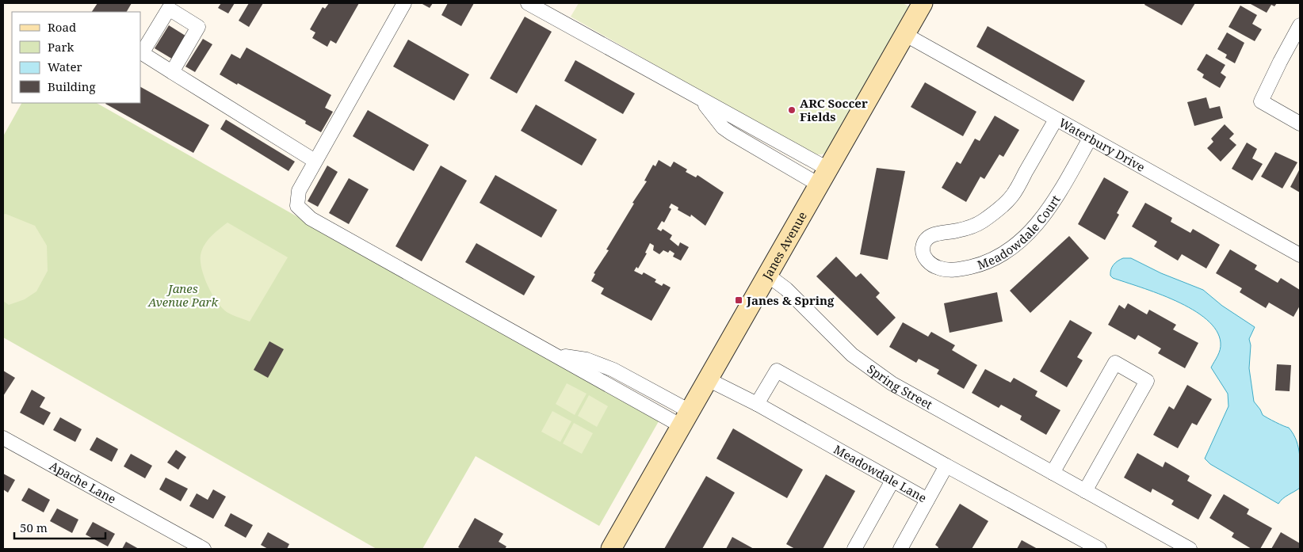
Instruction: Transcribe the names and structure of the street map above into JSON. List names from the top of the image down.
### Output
{
  "streets": {
    "street": [
      "Waterbury Drive",
      "Meadowdale Court",
      "Janes Avenue",
      "Spring Street",
      "Meadowdale Lane",
      "Apache Lane"
    ]
  },
  "crossings": [
    ["Waterbury Drive", "Meadowdale Court"],
    ["Waterbury Drive", "Janes Avenue"],
    ["Janes Avenue", "Spring Street"],
    ["Janes Avenue", "Meadowdale Lane"]
  ],
  "parks": ["Janes Avenue Park"],
  "places": {
    "other": ["ARC Soccer Fields"],
    "transit": ["Janes & Spring"]
  },
  "legend": [
    "Road",
    "Park",
    "Water",
    "Building"
  ],
  "scale_bar": "50 m"
}
